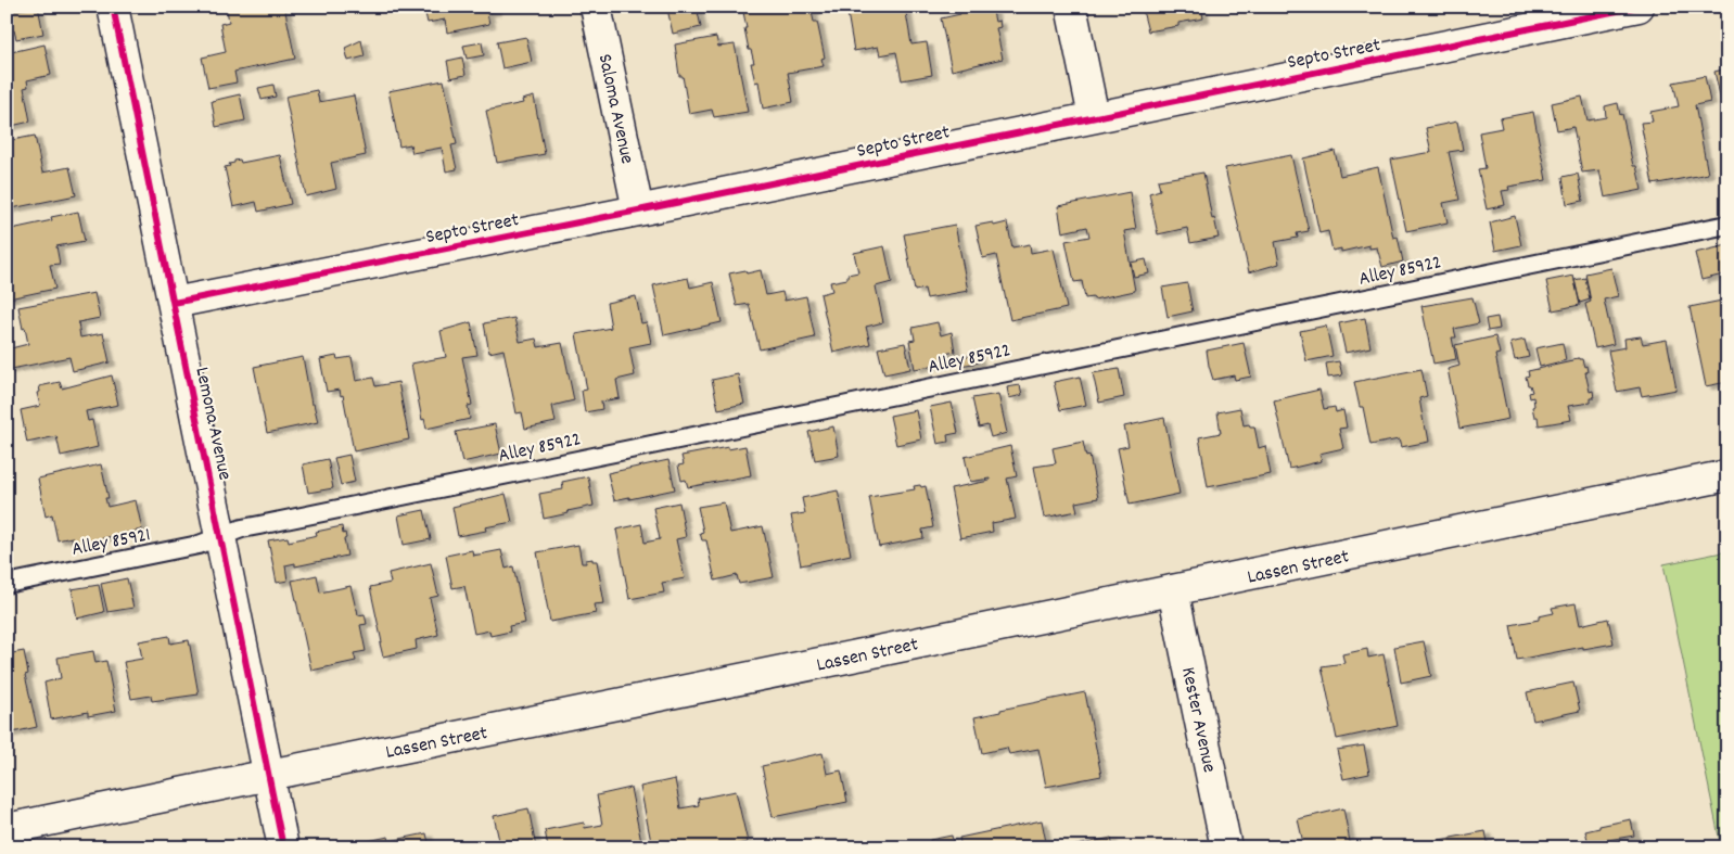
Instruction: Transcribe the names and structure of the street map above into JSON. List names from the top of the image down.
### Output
{
  "streets": {
    "street": [
      "Septo Street",
      "Saloma Avenue",
      "Lemona Avenue",
      "Lassen Street",
      "Kester Avenue"
    ],
    "lane": ["Alley 85922", "Alley 85921"]
  },
  "crossings": [
    ["Septo Street", "Saloma Avenue"],
    ["Septo Street", "Lemona Avenue"],
    ["Alley 85922", "Lemona Avenue"],
    ["Alley 85922", "Alley 85921"],
    ["Lemona Avenue", "Alley 85921"],
    ["Lemona Avenue", "Lassen Street"],
    ["Lassen Street", "Kester Avenue"]
  ]
}
